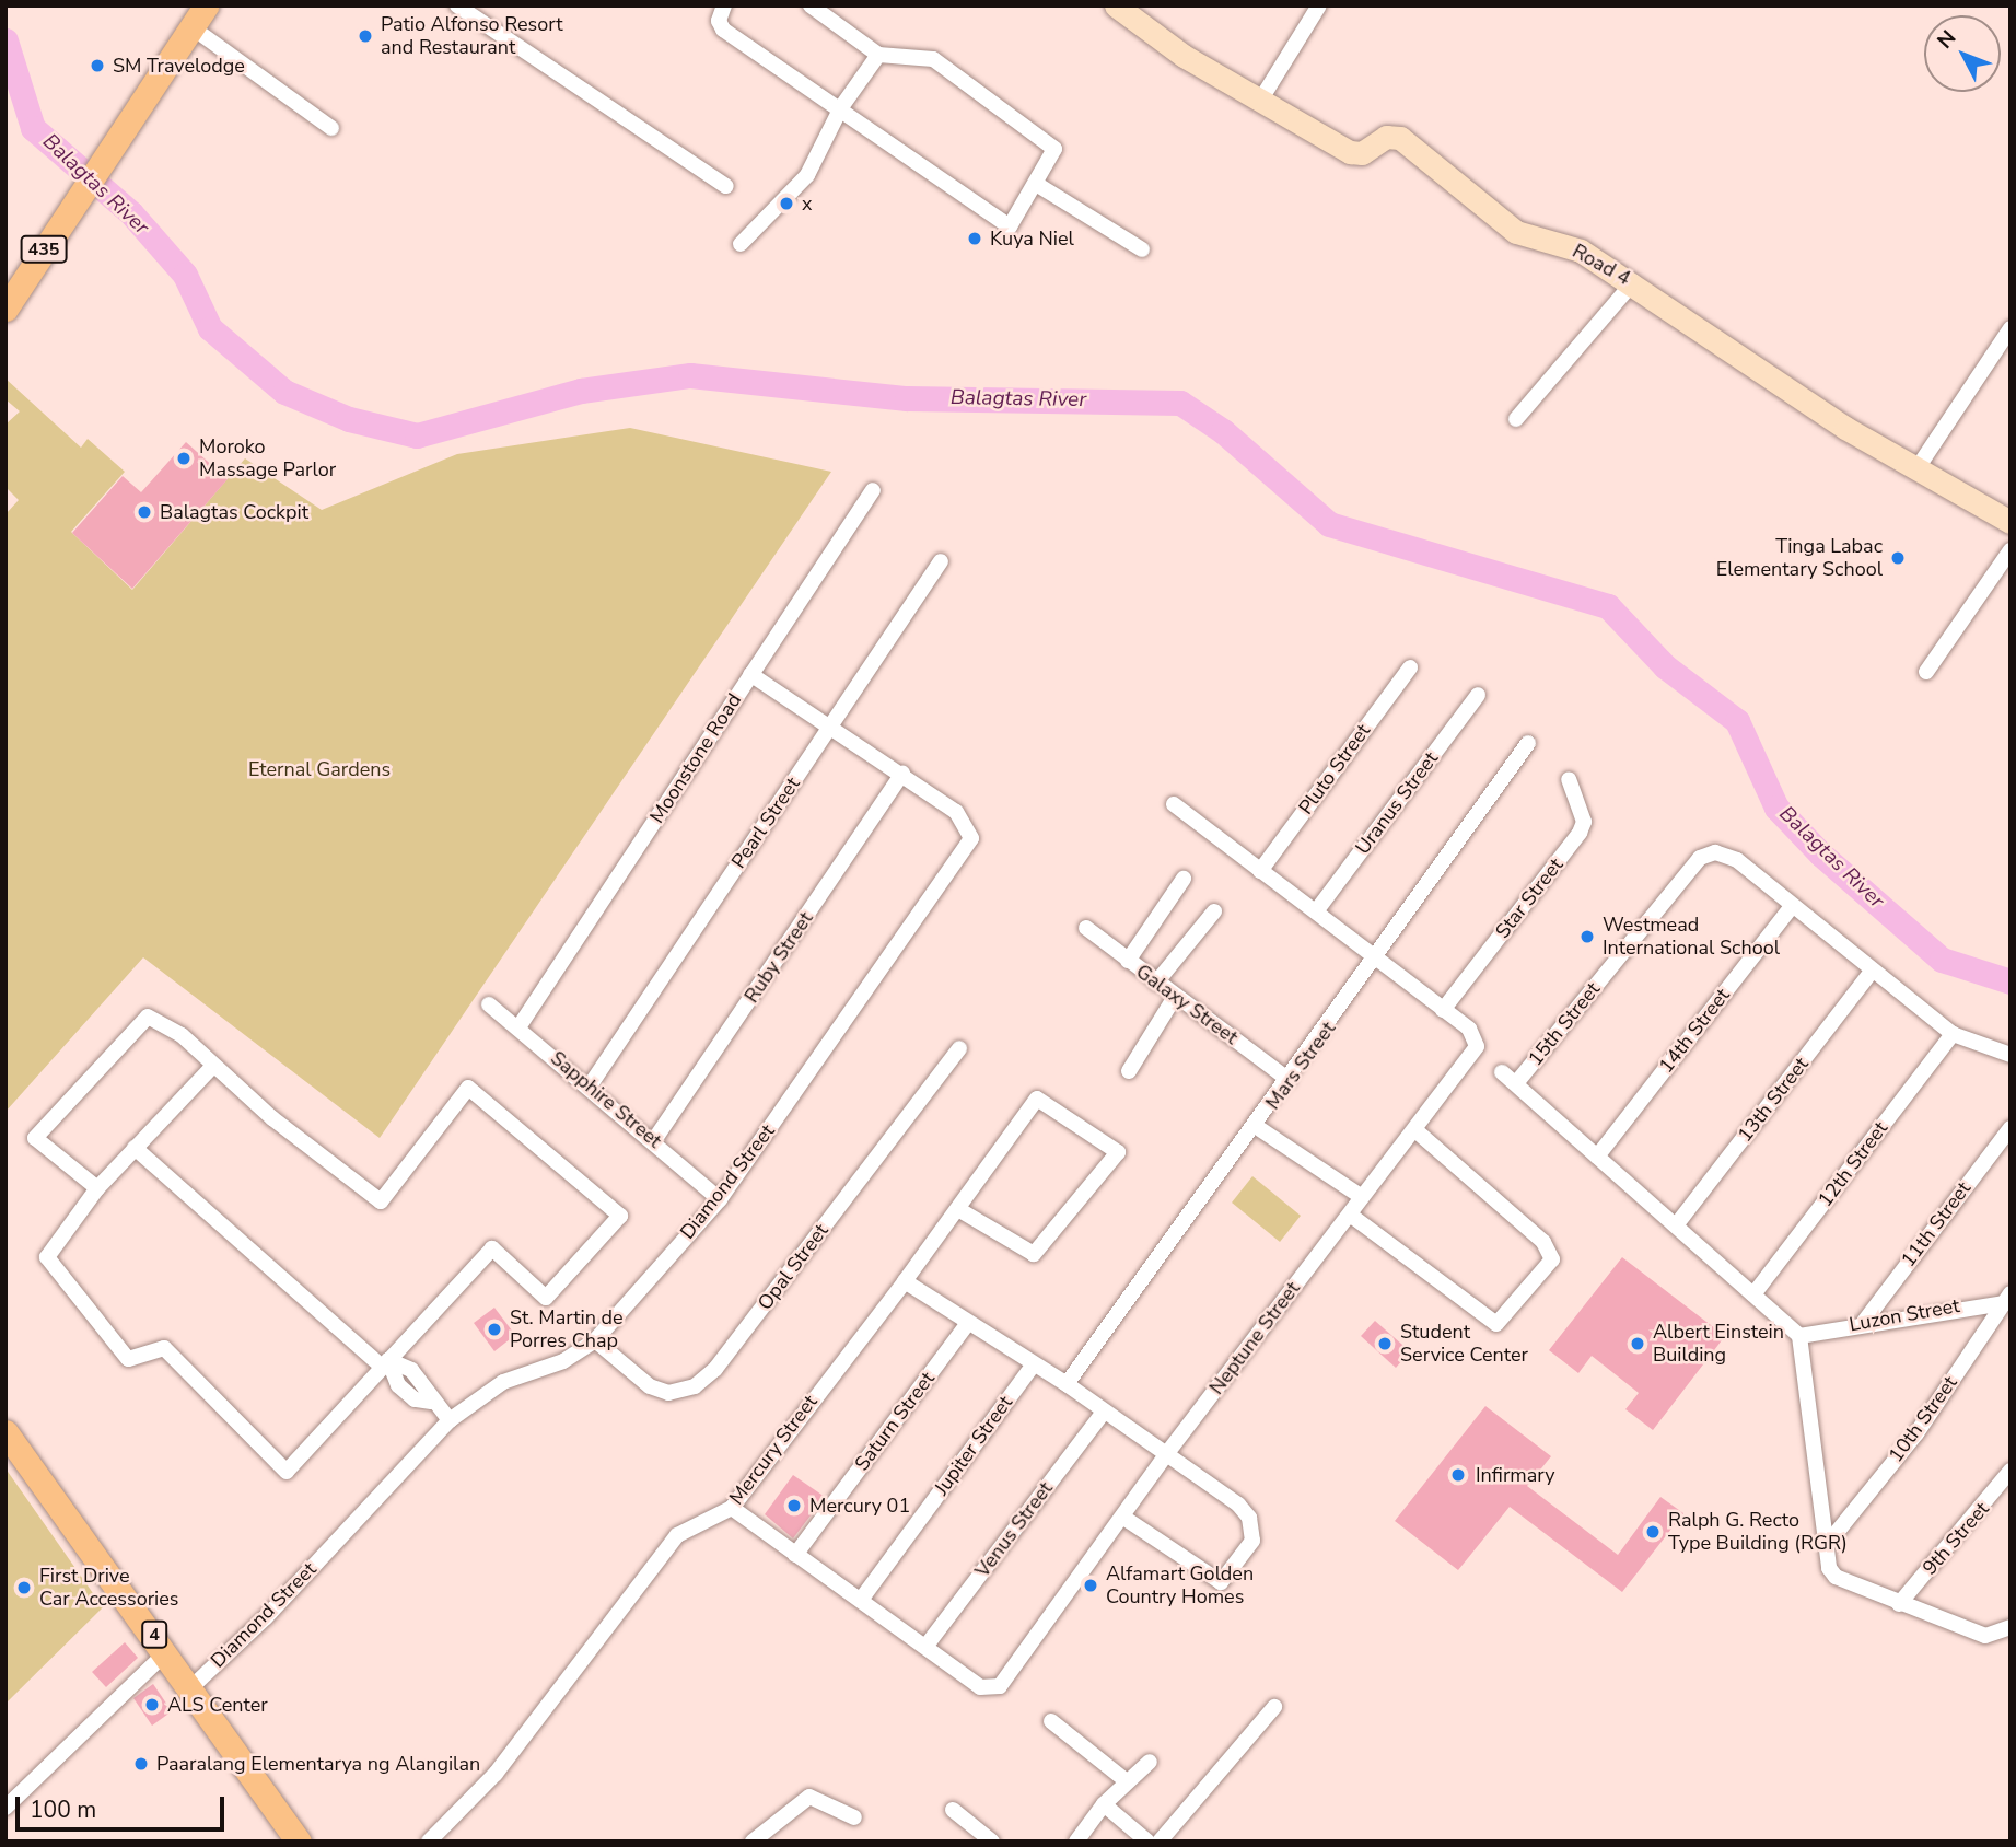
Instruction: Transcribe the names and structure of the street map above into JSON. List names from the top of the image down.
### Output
{
  "streets": {
    "main road": ["435", "4"],
    "street": [
      "Road 4",
      "Moonstone Road",
      "Pluto Street",
      "Uranus Street",
      "Pearl Street",
      "Star Street",
      "Ruby Street",
      "Galaxy Street",
      "15th Street",
      "14th Street",
      "Mars Street",
      "Sapphire Street",
      "13th Street",
      "12th Street",
      "Diamond Street",
      "11th Street",
      "Opal Street",
      "Luzon Street",
      "Neptune Street",
      "10th Street",
      "Saturn Street",
      "Jupiter Street",
      "Mercury Street",
      "Venus Street",
      "9th Street"
    ]
  },
  "crossings": [
    ["Moonstone Road", "Sapphire Street"],
    ["Moonstone Road", "Diamond Street"],
    ["Pluto Street", "Neptune Street"],
    ["Uranus Street", "Neptune Street"],
    ["Pearl Street", "Sapphire Street"],
    ["Pearl Street", "Diamond Street"],
    ["Star Street", "Neptune Street"],
    ["Ruby Street", "Sapphire Street"],
    ["Ruby Street", "Diamond Street"],
    ["Galaxy Street", "Mars Street"],
    ["15th Street", "14th Street"],
    ["Mars Street", "Neptune Street"],
    ["Sapphire Street", "Diamond Street"],
    ["Diamond Street", "Opal Street"],
    ["Diamond Street", "4"],
    ["11th Street", "Luzon Street"],
    ["Luzon Street", "10th Street"],
    ["Neptune Street", "Saturn Street"],
    ["Neptune Street", "Jupiter Street"],
    ["Neptune Street", "Mercury Street"],
    ["Neptune Street", "Venus Street"]
  ],
  "water": ["Balagtas River"],
  "parks": ["Eternal Gardens"],
  "places": [
    "Patio Alfonso Resort and Restaurant",
    "SM Travelodge",
    "x",
    "Kuya Niel",
    "Moroko Massage Parlor",
    "Balagtas Cockpit",
    "Tinga Labac Elementary School",
    "Westmead International School",
    "St. Martin de Porres Chap",
    "Student Service Center",
    "Albert Einstein Building",
    "Infirmary",
    "Mercury 01",
    "Ralph G. Recto Type Building (RGR)",
    "Alfamart Golden Country Homes",
    "First Drive Car Accessories",
    "ALS Center",
    "Paaralang Elementarya ng Alangilan"
  ],
  "scale_bar": "100 m",
  "north": "top left"
}
